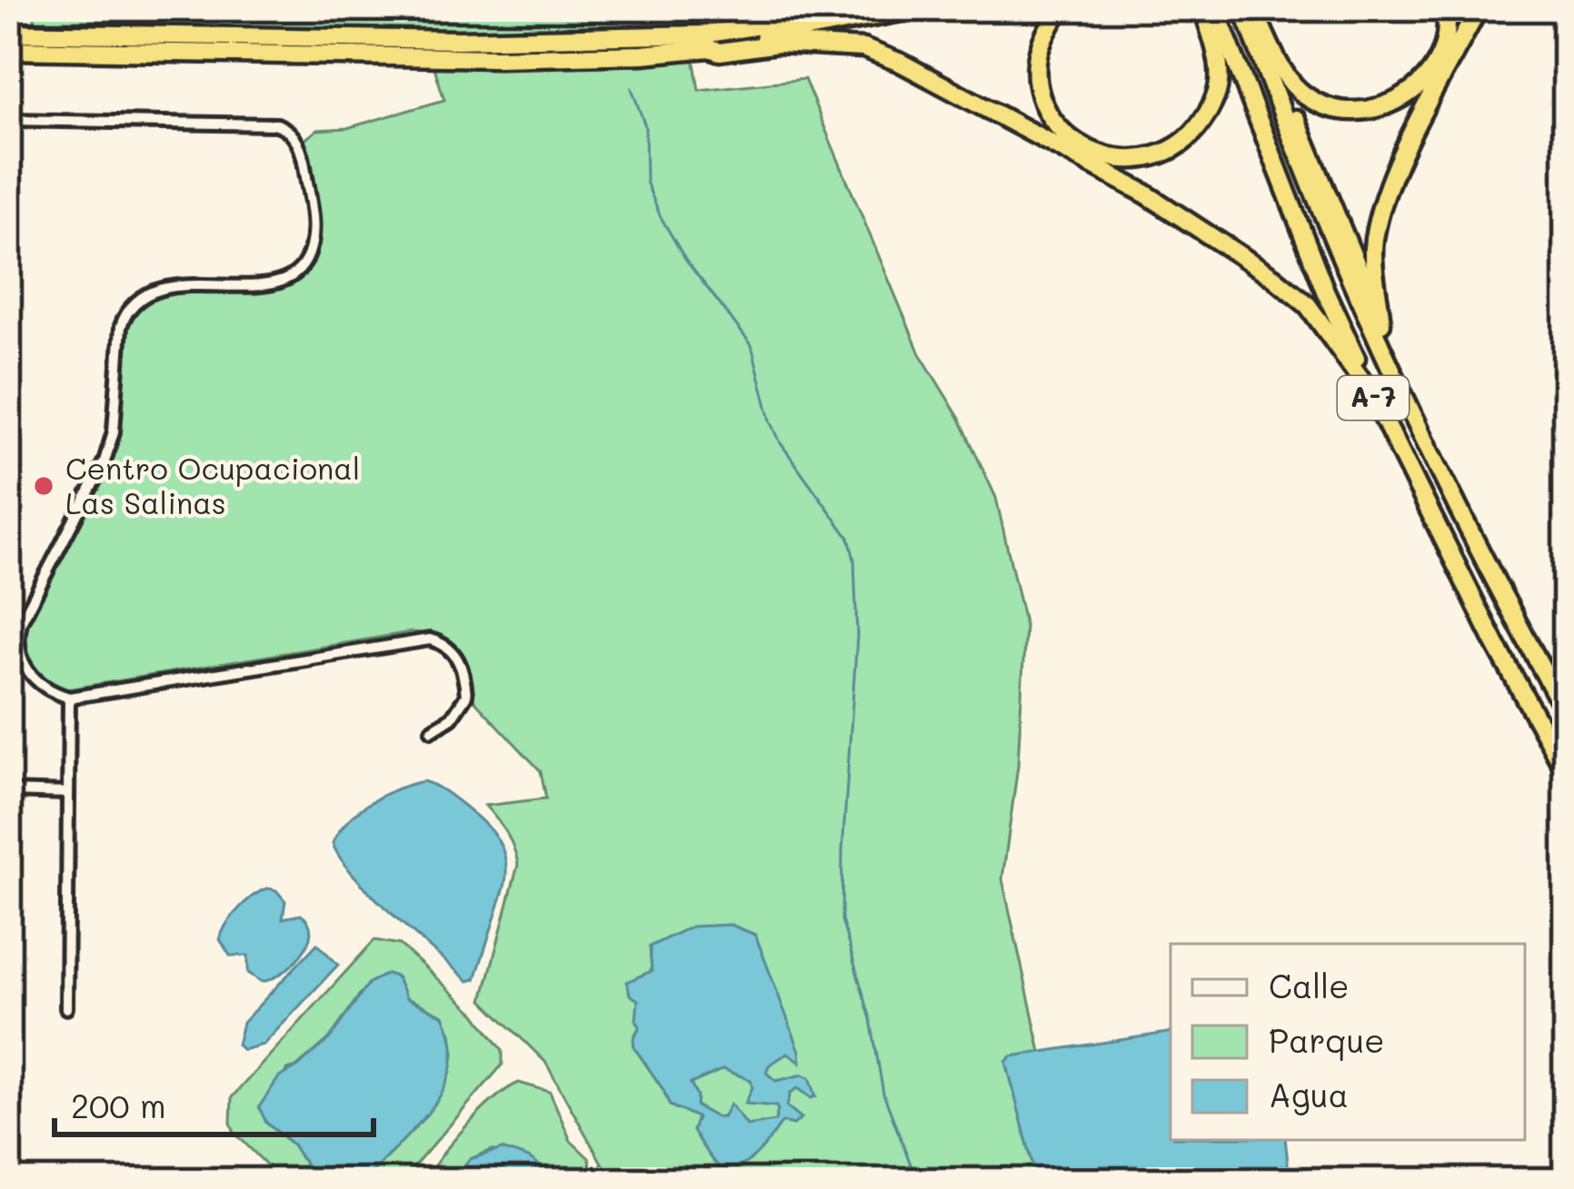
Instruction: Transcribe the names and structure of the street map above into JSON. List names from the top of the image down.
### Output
{
  "streets": {
    "highway": ["A-7"]
  },
  "places": ["Centro Ocupacional Las Salinas"],
  "legend": ["Calle", "Parque", "Agua"],
  "scale_bar": "200 m"
}
